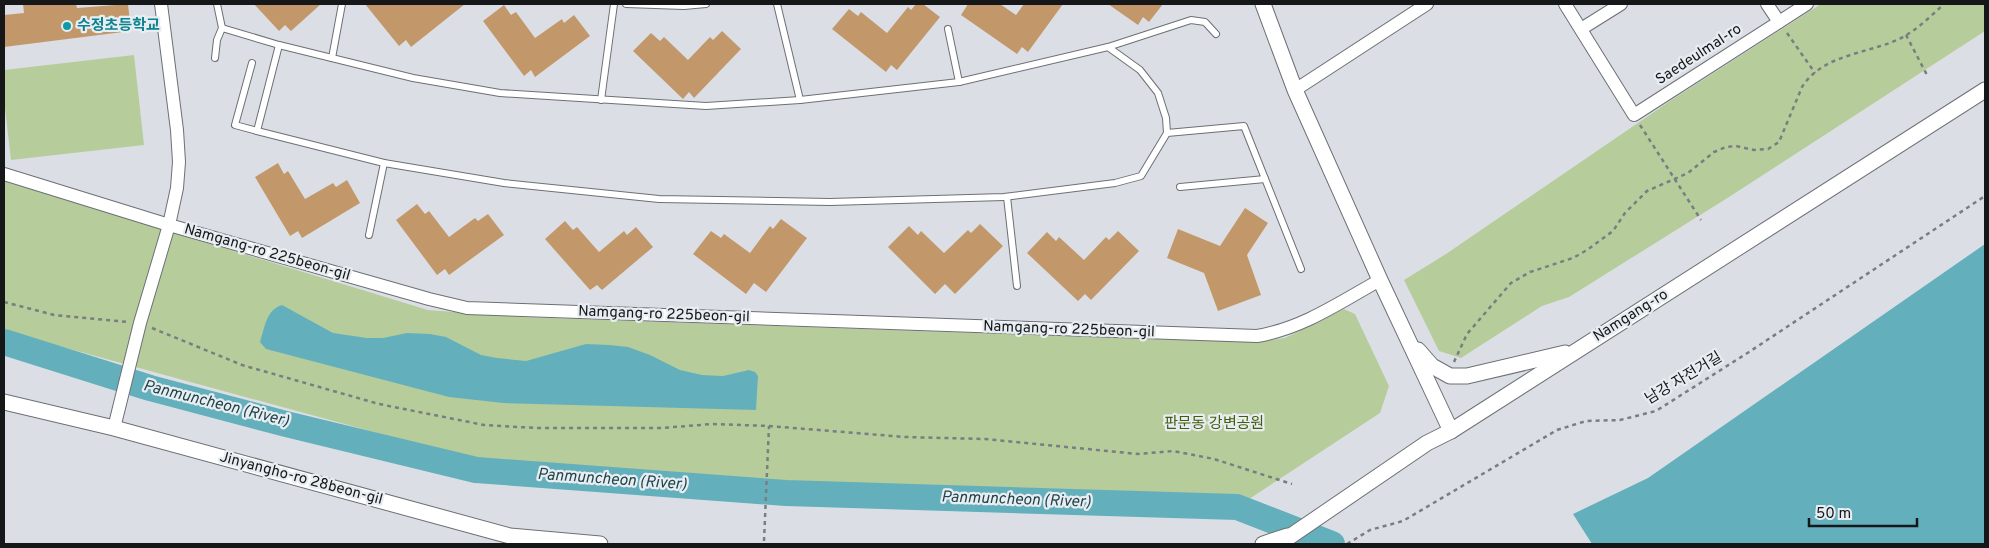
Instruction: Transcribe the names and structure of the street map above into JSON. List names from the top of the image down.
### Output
{
  "streets": {
    "street": [
      "Saedeulmal-ro",
      "Namgang-ro 225beon-gil",
      "Namgang-ro",
      "Jinyangho-ro 28beon-gil"
    ],
    "path": ["남강 자전거길"]
  },
  "water": ["Panmuncheon (River)"],
  "parks": ["판문동 강변공원"],
  "places": ["수정초등학교"],
  "scale_bar": "50 m"
}
